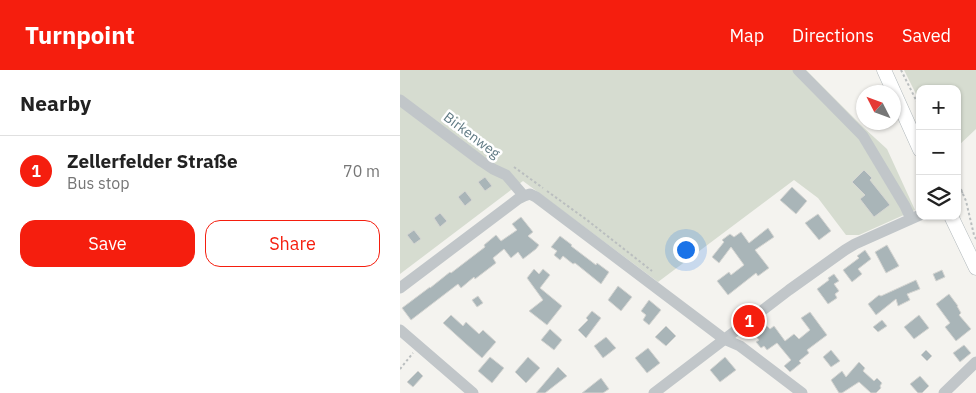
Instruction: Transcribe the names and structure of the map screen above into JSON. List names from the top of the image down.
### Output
{
  "streets": {
    "street": ["Birkenweg"]
  },
  "north": "top left",
  "page": {
    "header": "Turnpoint",
    "nav": ["Map", "Directions", "Saved"],
    "heading": "Nearby",
    "map_buttons": ["+", "−"],
    "list": [
      {
        "mark": "1",
        "name": "Zellerfelder Straße",
        "note": "Bus stop",
        "value": "70 m"
      }
    ],
    "buttons": ["Save", "Share"],
    "pins": "1"
  }
}
